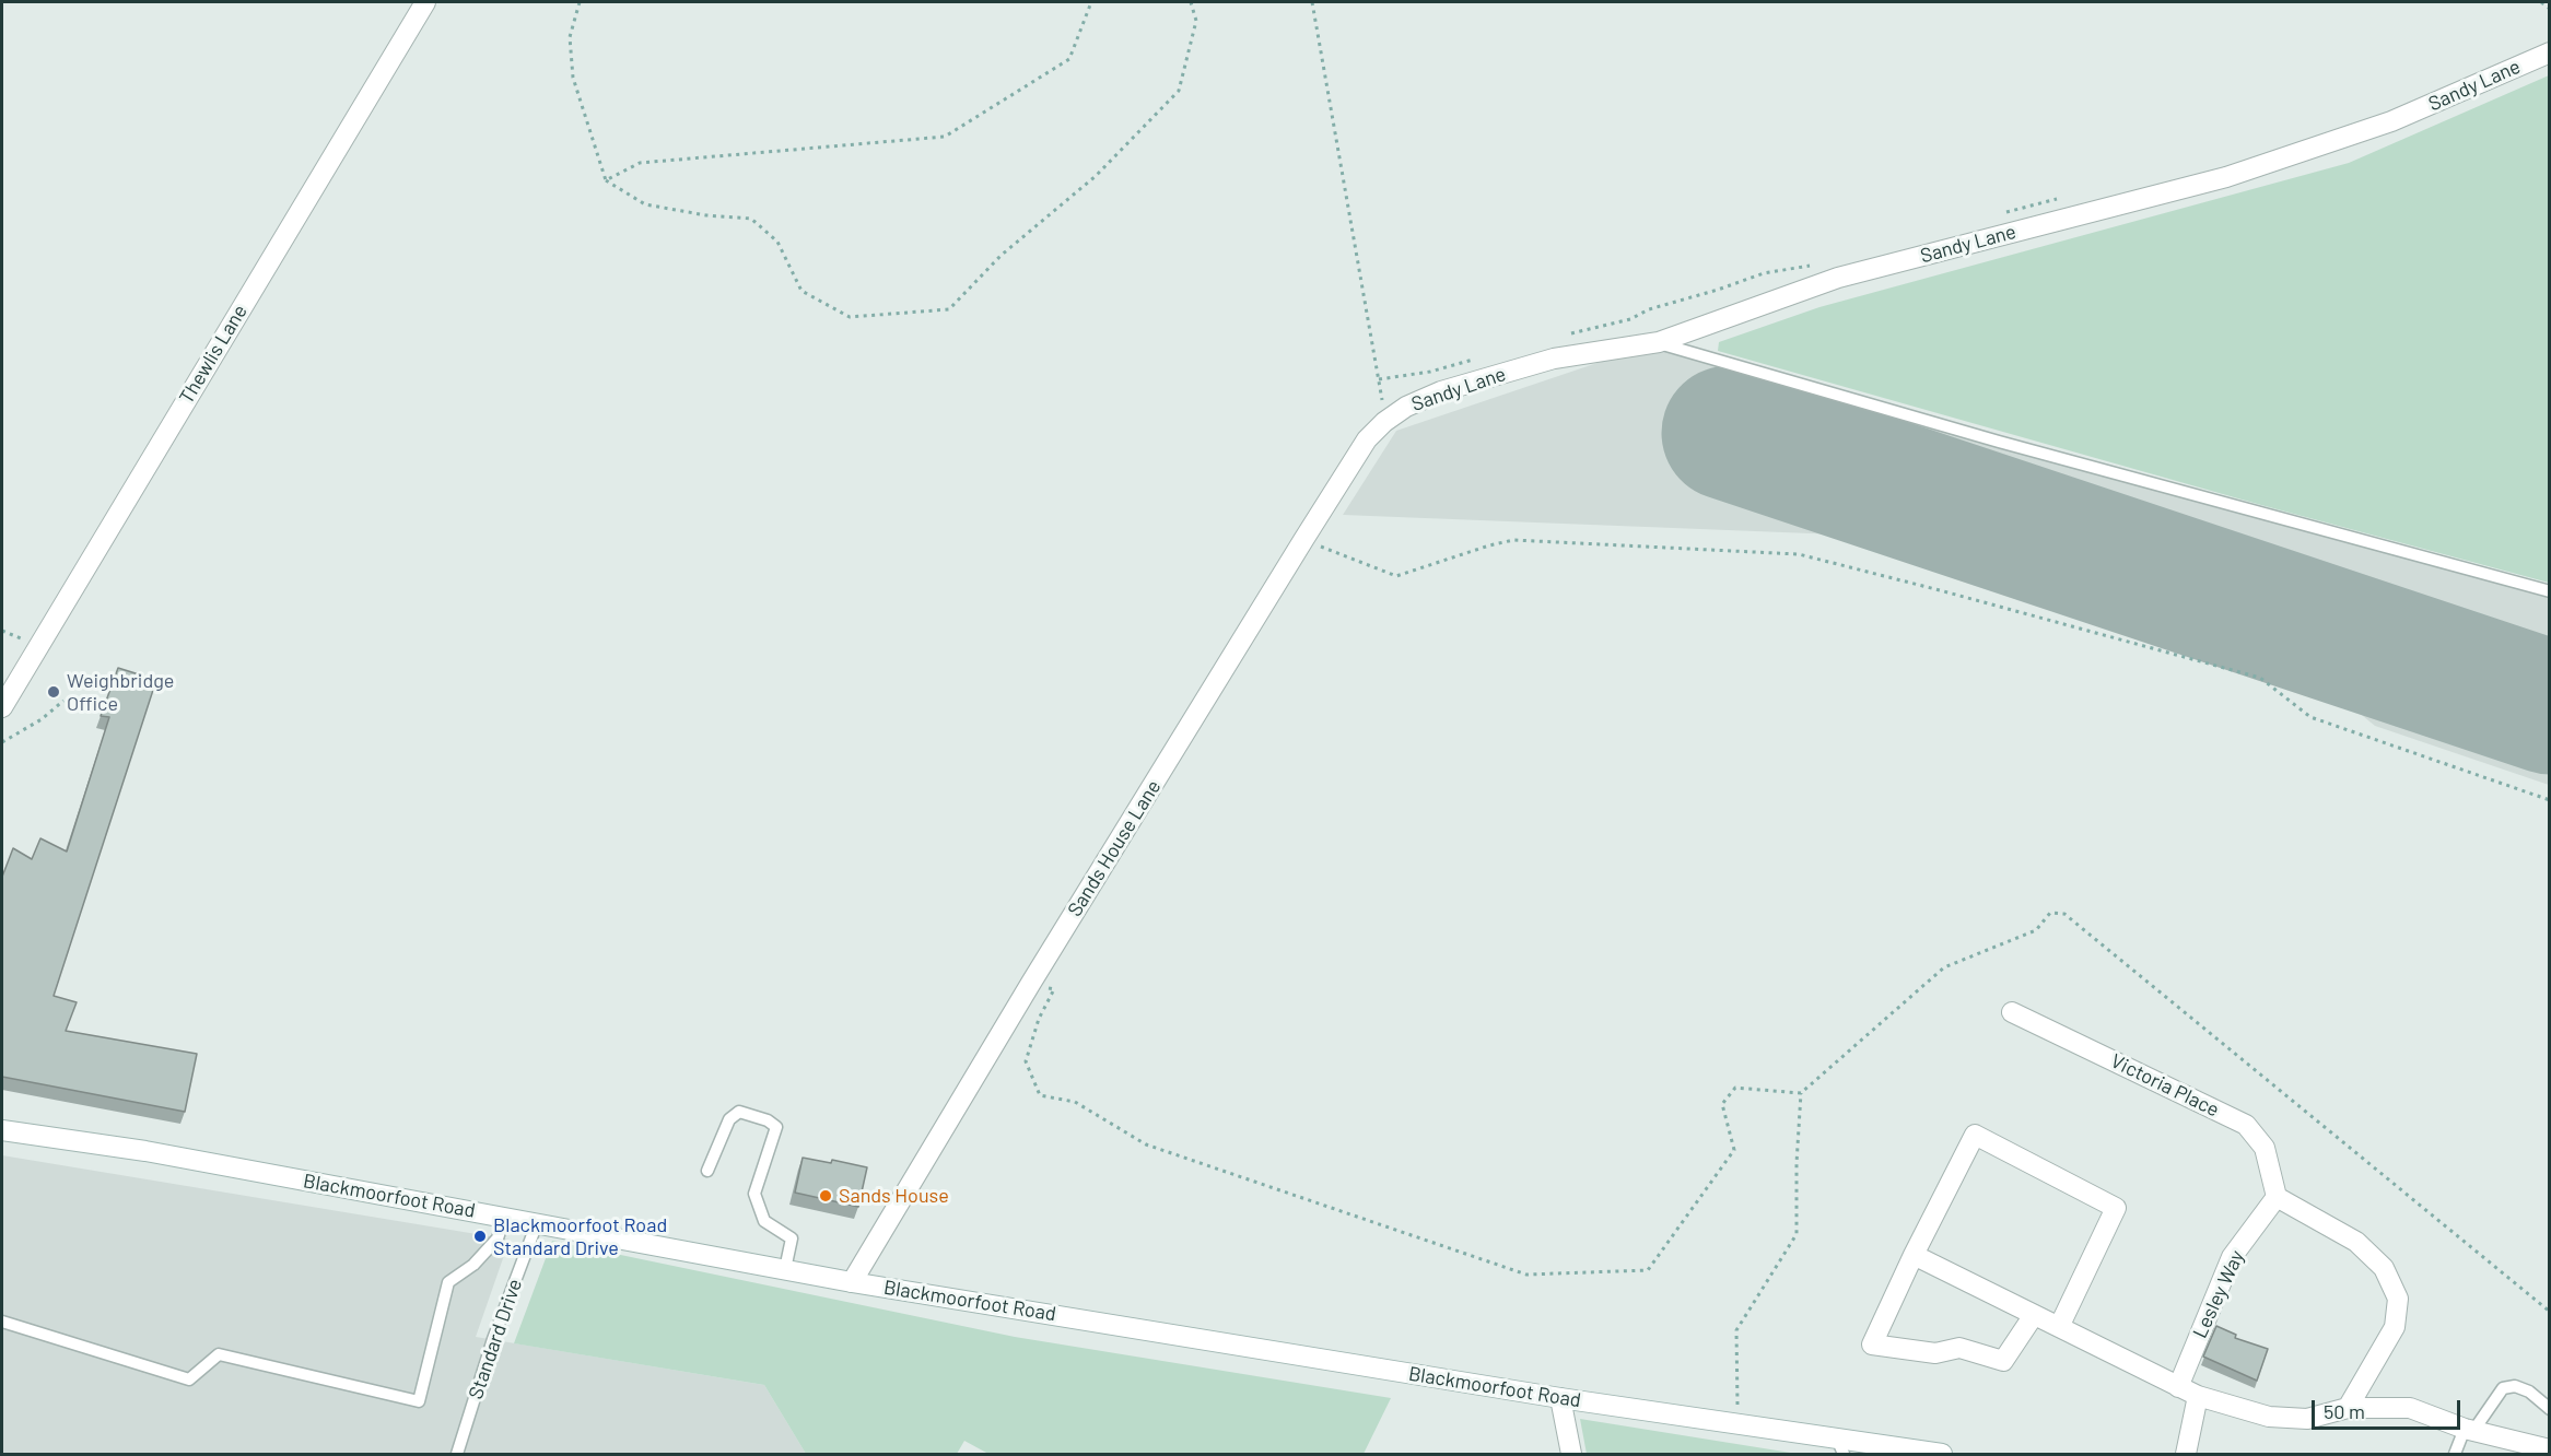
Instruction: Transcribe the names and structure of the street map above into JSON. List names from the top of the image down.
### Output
{
  "streets": {
    "street": [
      "Sandy Lane",
      "Thewlis Lane",
      "Sands House Lane",
      "Victoria Place",
      "Blackmoorfoot Road",
      "Lesley Way"
    ],
    "lane": ["Standard Drive"]
  },
  "crossings": [
    ["Sandy Lane", "Sands House Lane"],
    ["Sands House Lane", "Blackmoorfoot Road"],
    ["Victoria Place", "Lesley Way"],
    ["Blackmoorfoot Road", "Standard Drive"]
  ],
  "places": ["Weighbridge Office", "Sands House", "Blackmoorfoot Road Standard Drive"],
  "scale_bar": "50 m"
}
